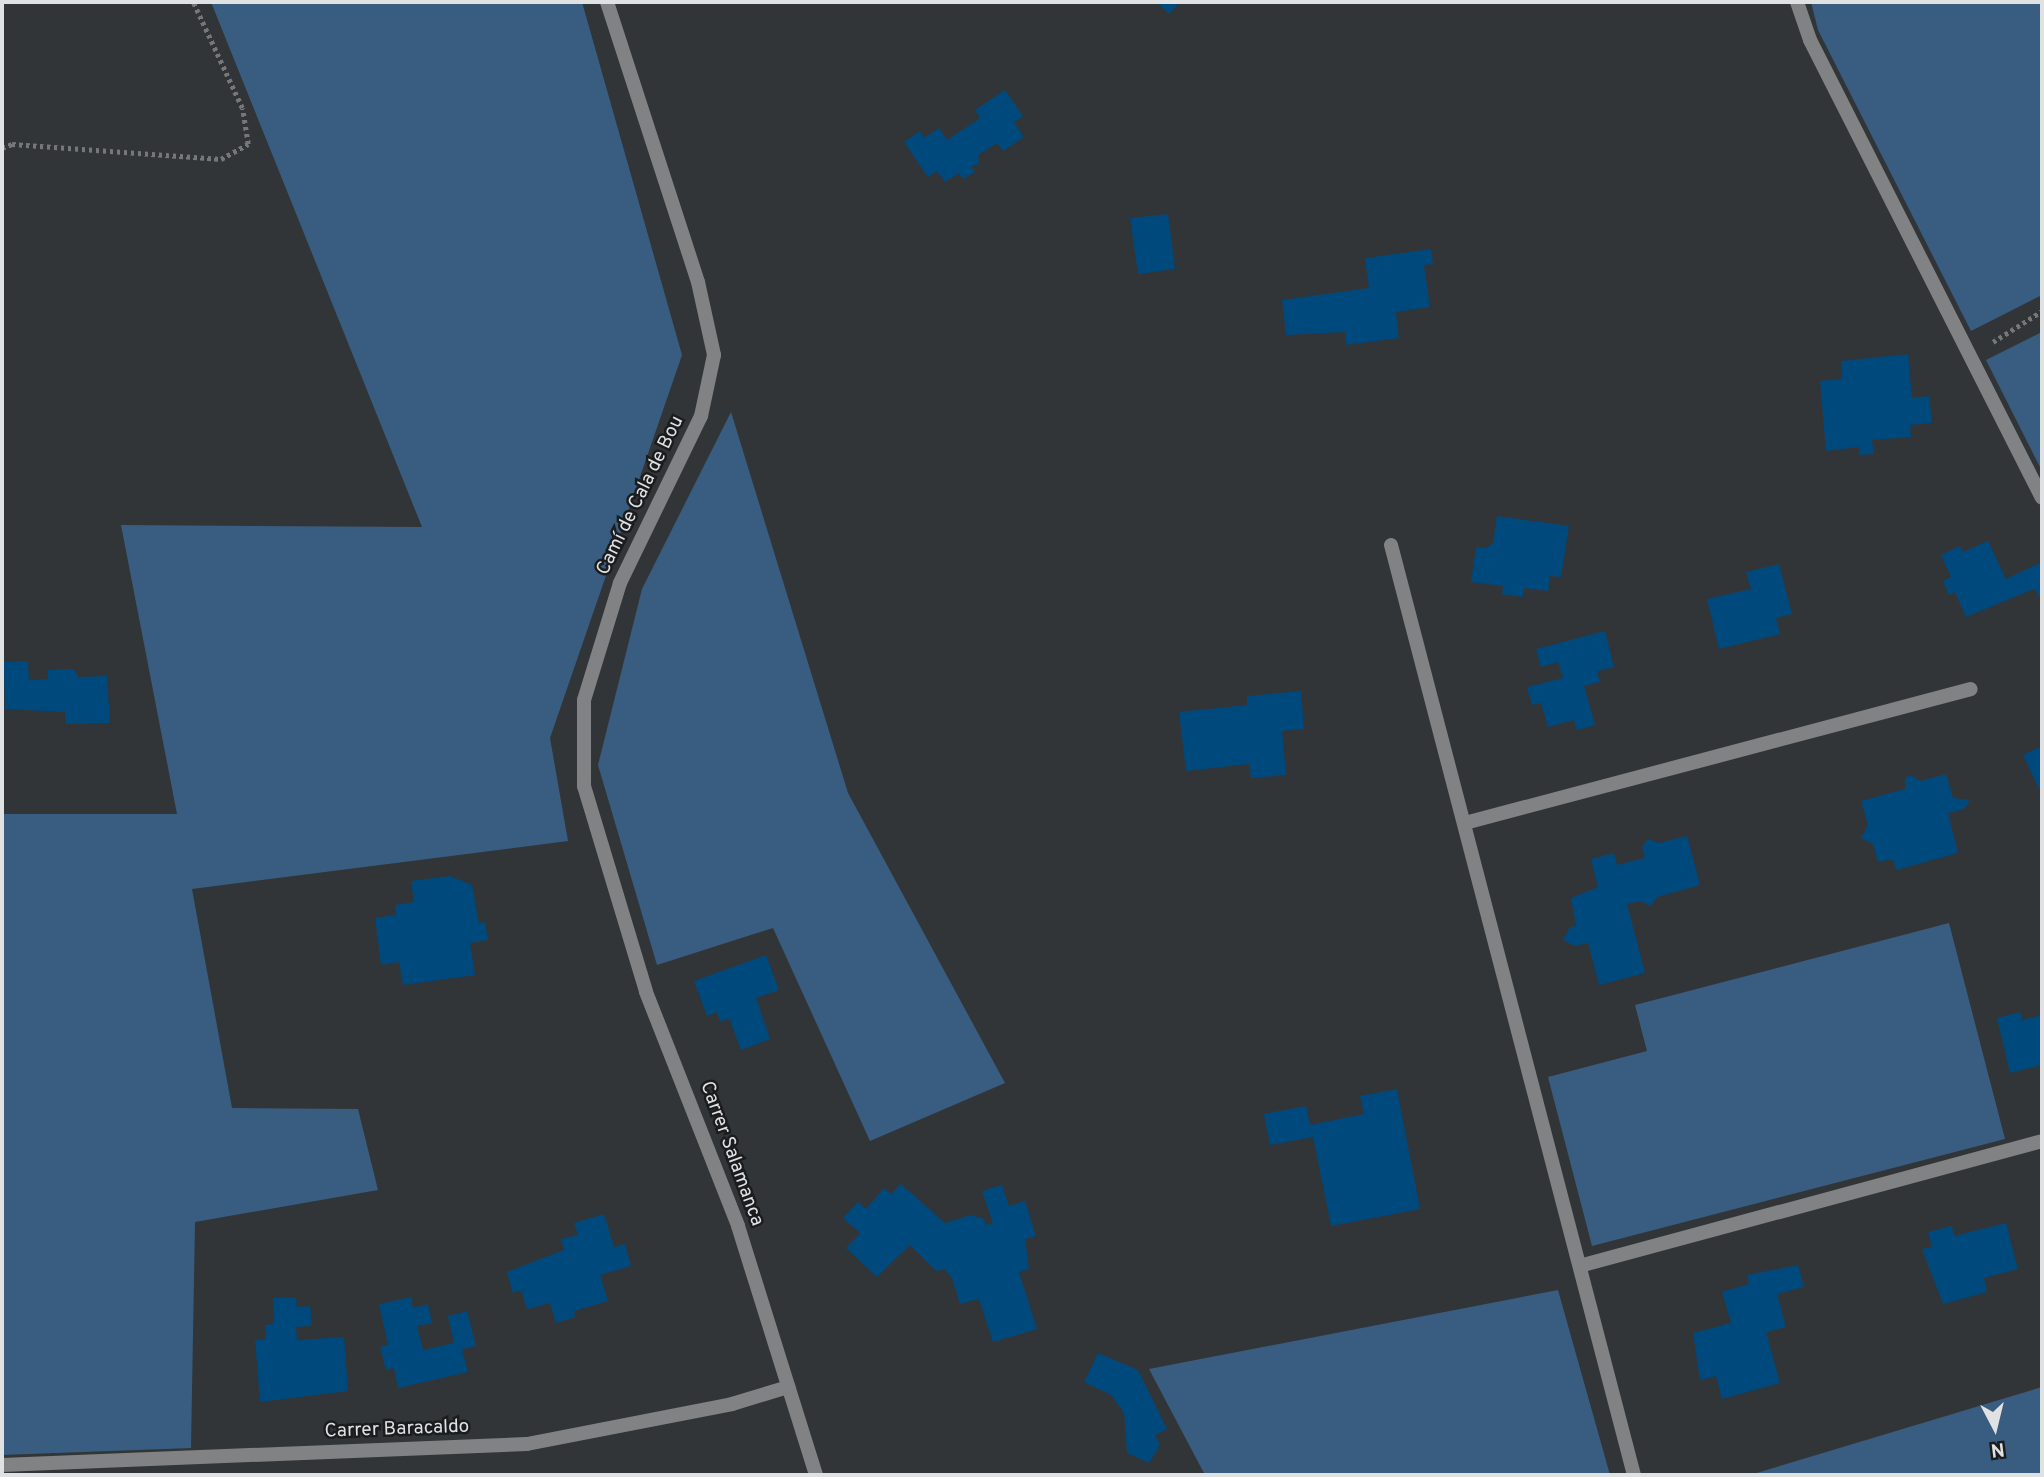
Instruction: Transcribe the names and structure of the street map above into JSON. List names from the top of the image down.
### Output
{
  "streets": {
    "street": ["Camí de Cala de Bou", "Carrer Salamanca", "Carrer Baracaldo"]
  },
  "crossings": [
    ["Camí de Cala de Bou", "Carrer Salamanca"],
    ["Carrer Salamanca", "Carrer Baracaldo"]
  ],
  "north": "bottom"
}
